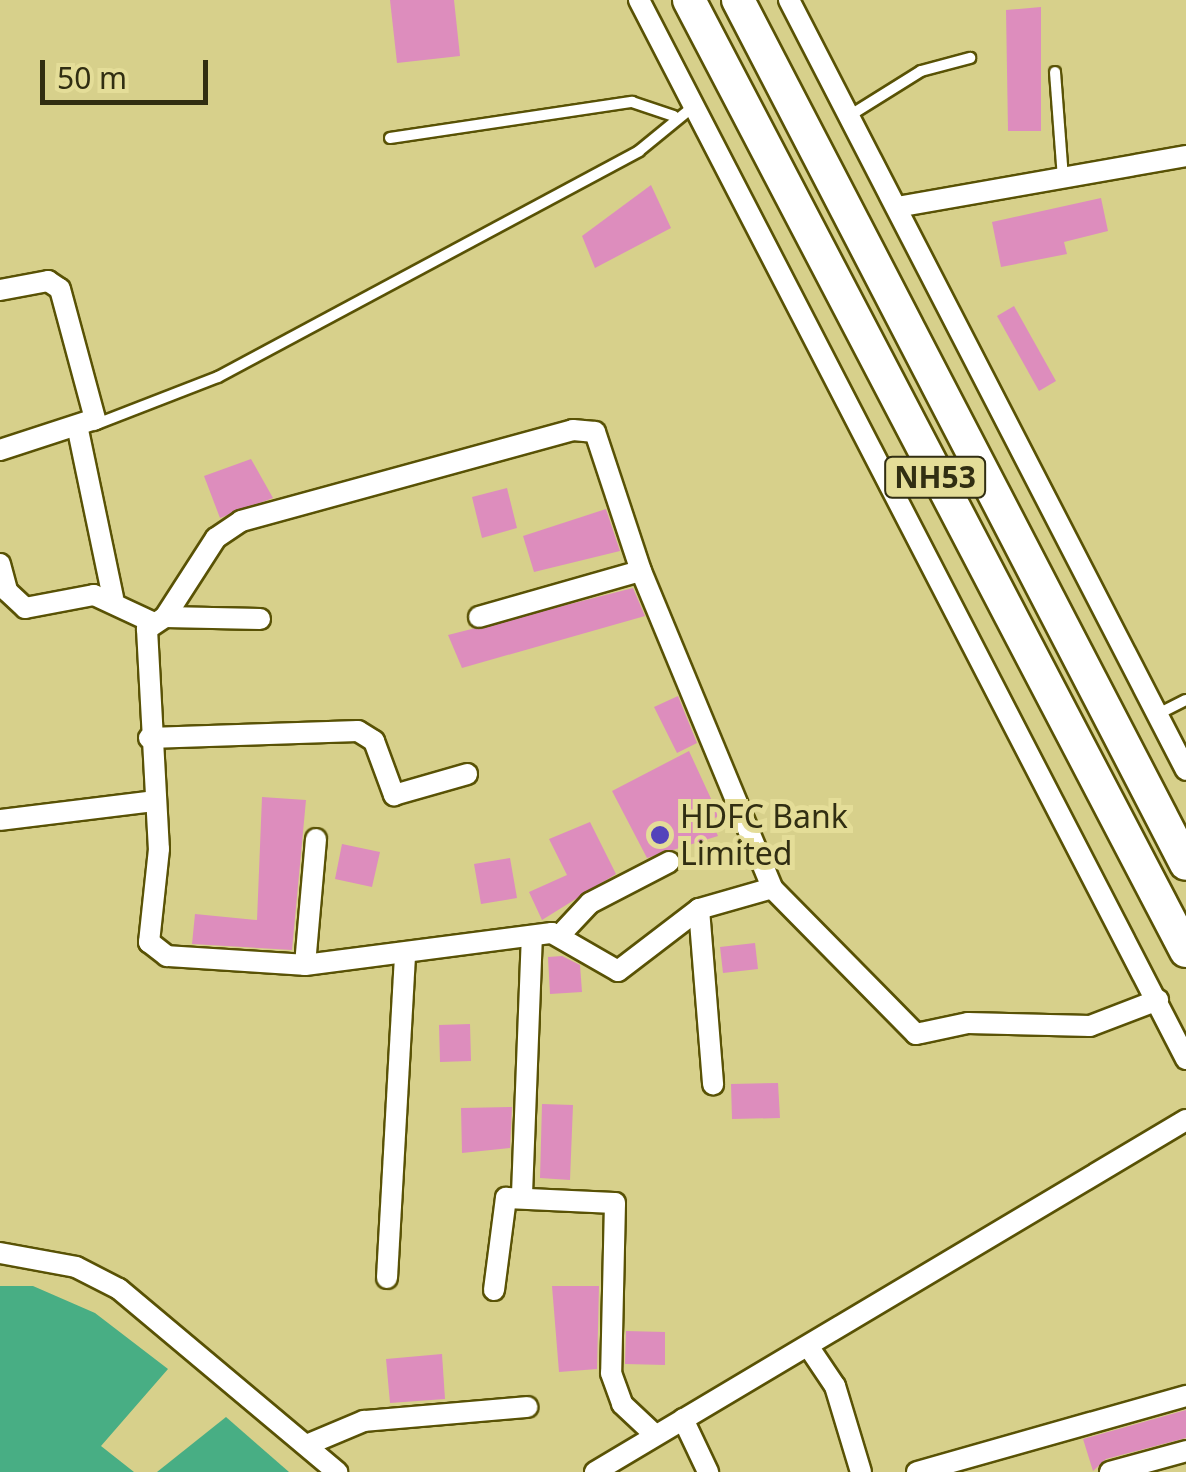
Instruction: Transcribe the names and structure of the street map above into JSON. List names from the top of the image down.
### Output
{
  "streets": {
    "highway": ["NH53"]
  },
  "places": ["HDFC Bank Limited"],
  "scale_bar": "50 m"
}
